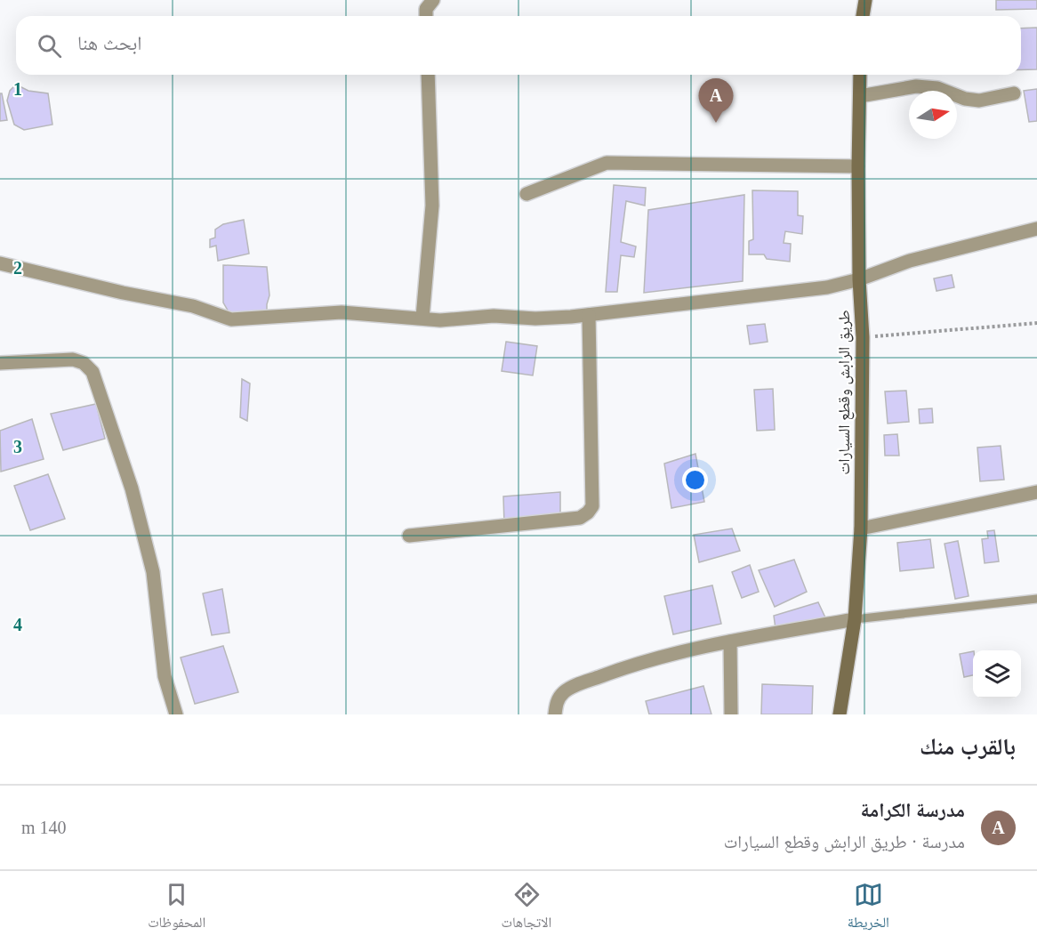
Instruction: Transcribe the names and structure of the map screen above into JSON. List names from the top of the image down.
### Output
{
  "streets": {
    "main road": ["طريق الرابش وقطع السيارات"]
  },
  "north": "right",
  "page": {
    "search": "ابحث هنا",
    "pins": "A",
    "heading": "بالقرب منك",
    "list": [
      {
        "mark": "A",
        "name": "مدرسة الكرامة",
        "note": "مدرسة · طريق الرابش وقطع السيارات",
        "value": "140 m"
      }
    ],
    "nav": ["الخريطة", "الاتجاهات", "المحفوظات"]
  },
  "grid": {
    "rows": [
      "1",
      "2",
      "3",
      "4"
    ]
  }
}
